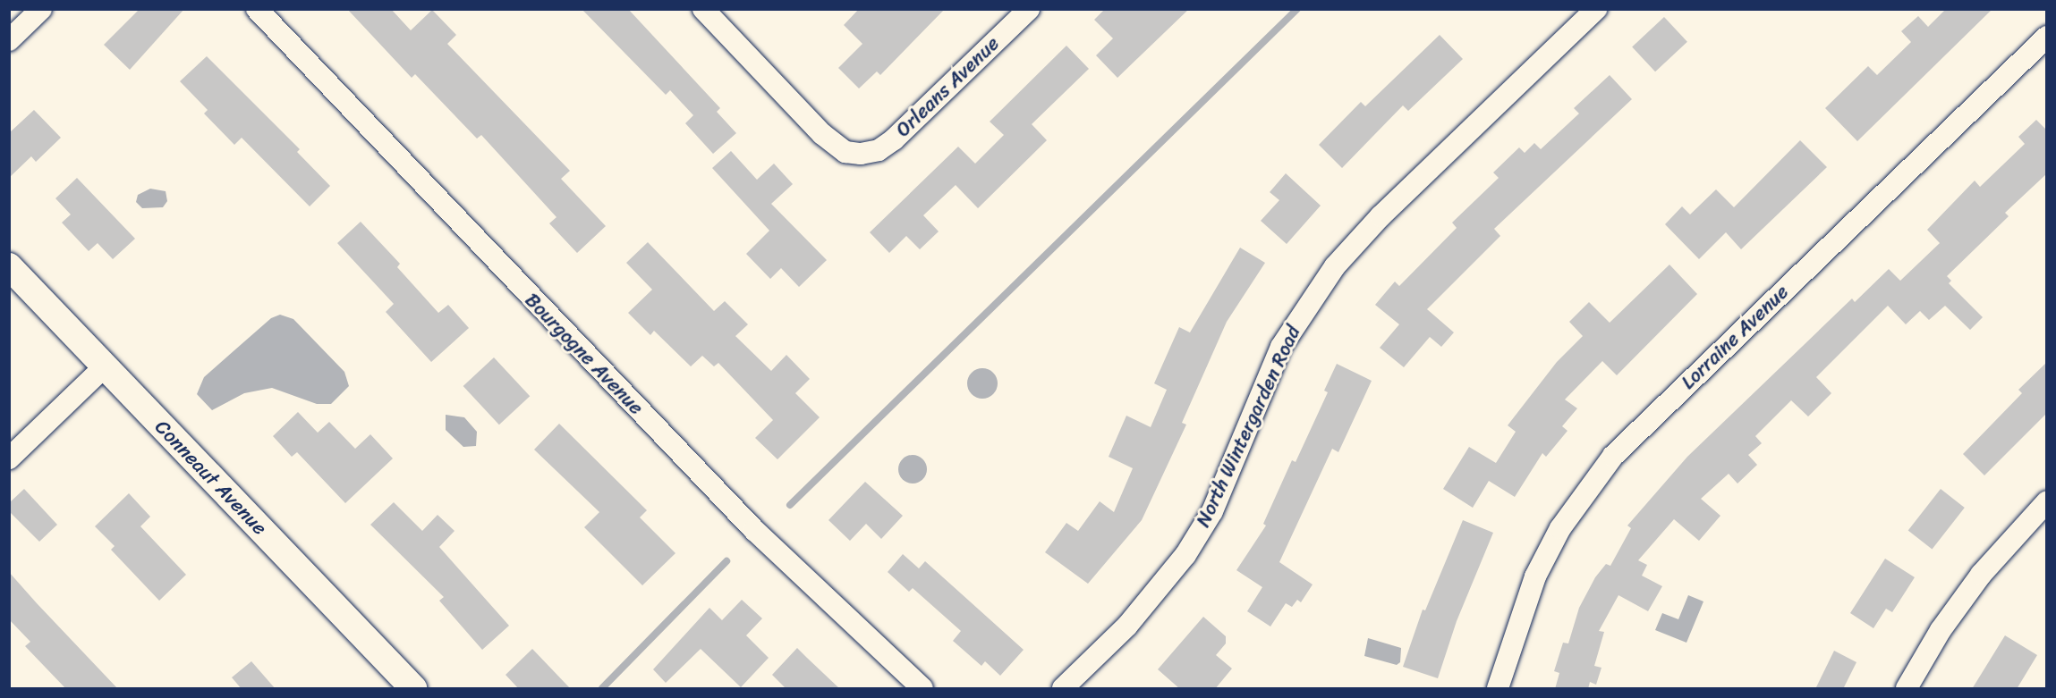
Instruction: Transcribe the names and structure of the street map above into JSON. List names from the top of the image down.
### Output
{
  "streets": {
    "street": [
      "Orleans Avenue",
      "Lorraine Avenue",
      "Bourgogne Avenue",
      "North Wintergarden Road",
      "Conneaut Avenue"
    ]
  }
}
